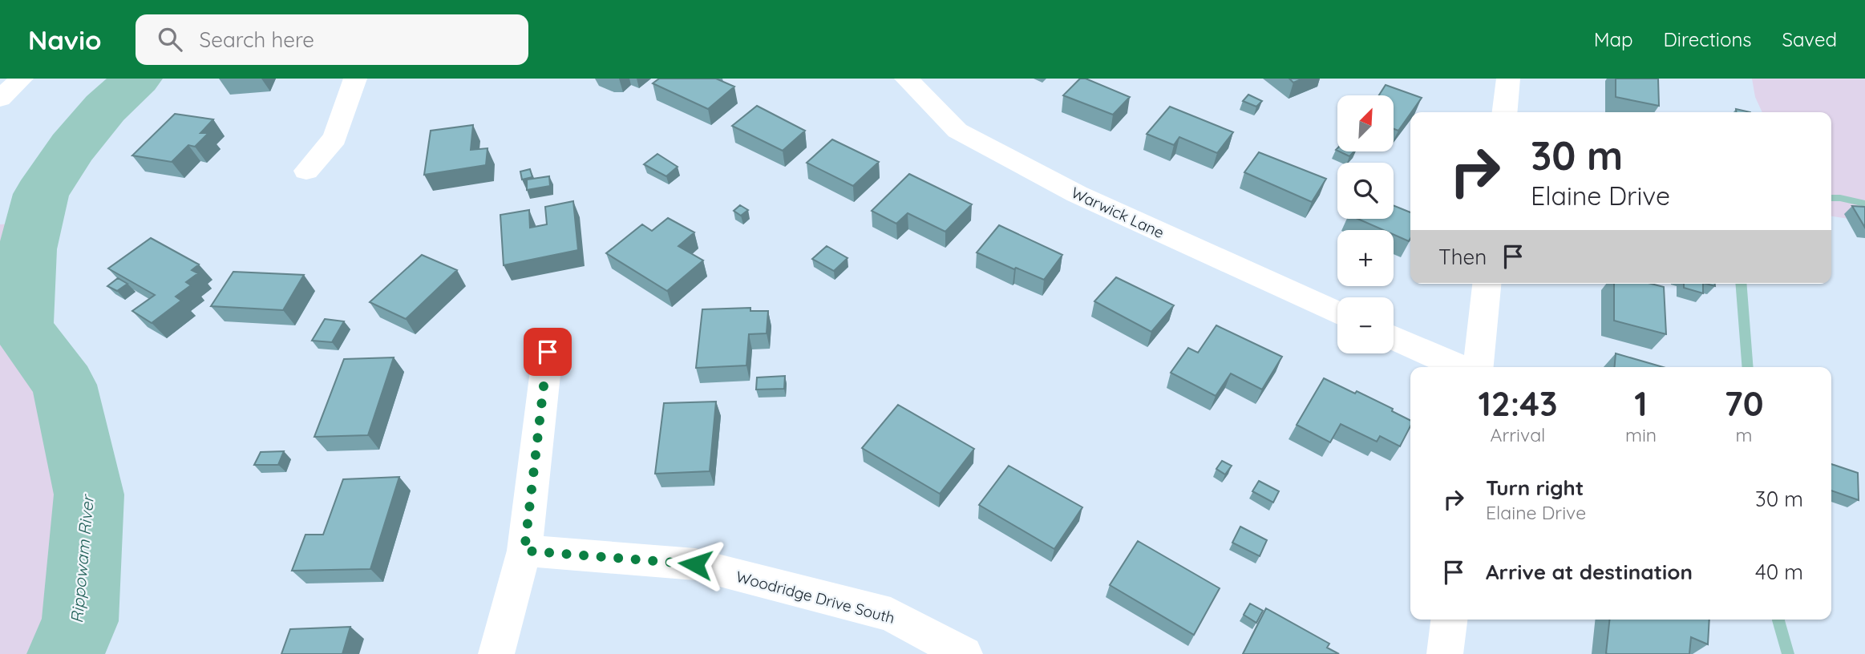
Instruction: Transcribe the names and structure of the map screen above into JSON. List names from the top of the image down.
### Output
{
  "streets": {
    "street": ["Warwick Lane", "Woodridge Drive South"]
  },
  "water": ["Rippowam River"],
  "north": "top right",
  "page": {
    "header": "Navio",
    "search": "Search here",
    "nav": ["Map", "Directions", "Saved"],
    "map_buttons": ["+", "−"],
    "turn": ["30 m", "Elaine Drive"],
    "then": "Then",
    "eta": [
      "12:43",
      "Arrival",
      "1",
      "min",
      "70",
      "m"
    ],
    "list": [
      {
        "name": "Turn right",
        "note": "Elaine Drive",
        "value": "30 m"
      },
      {
        "name": "Arrive at destination",
        "value": "40 m"
      }
    ]
  }
}
